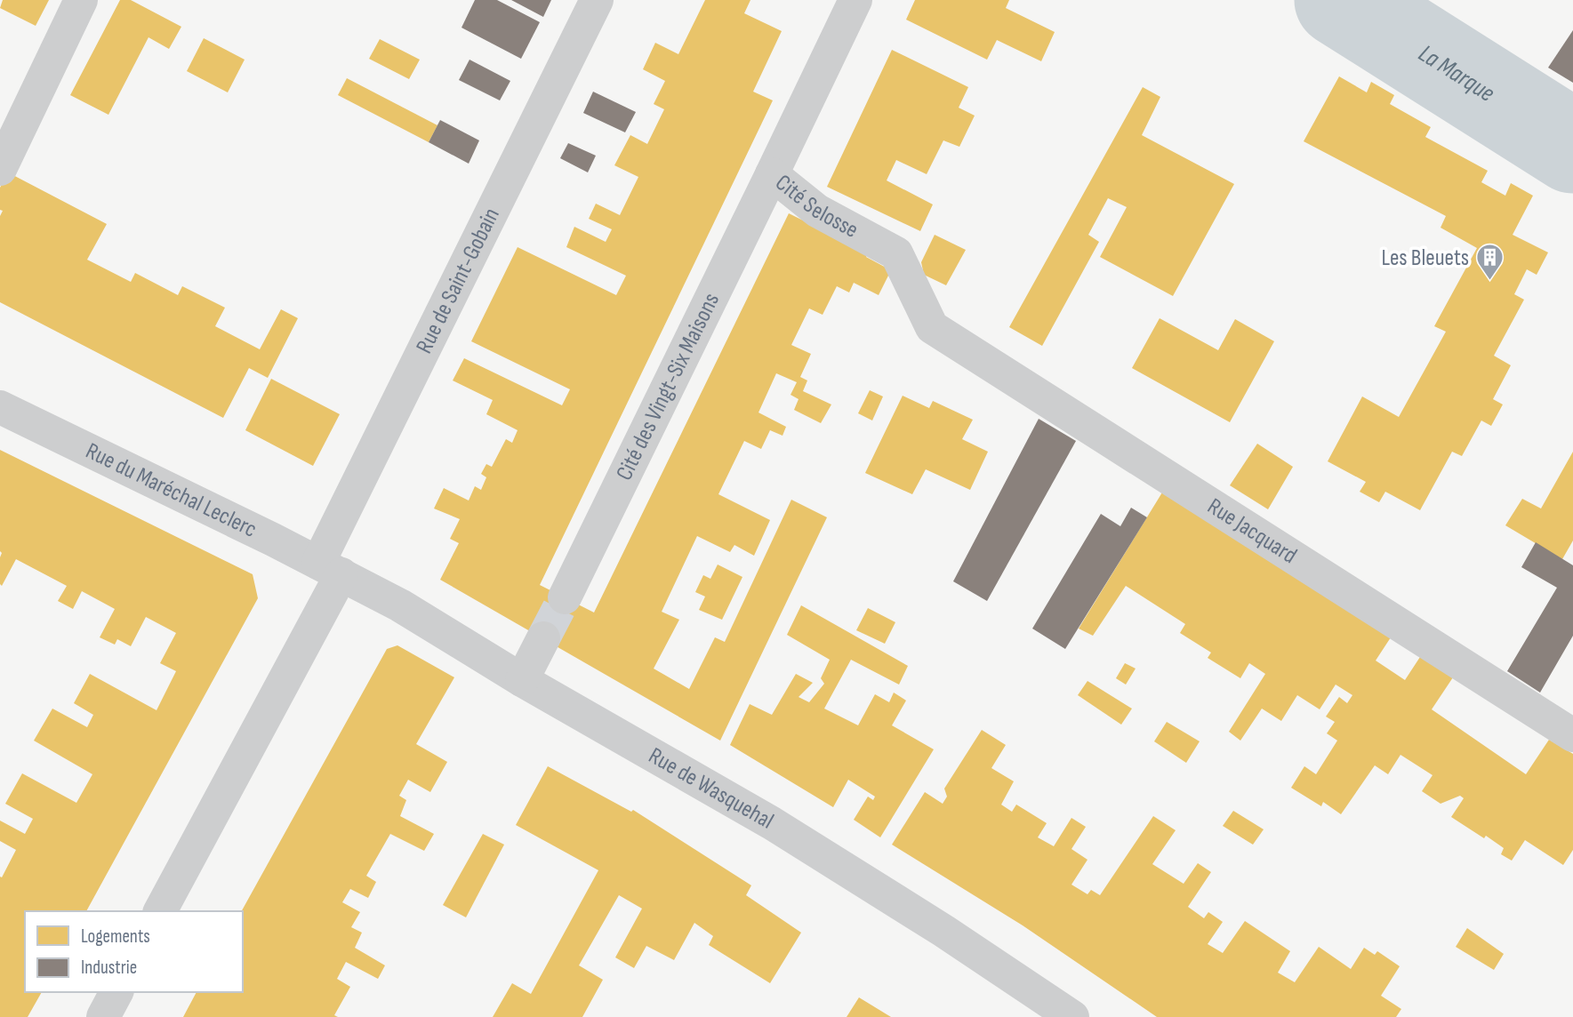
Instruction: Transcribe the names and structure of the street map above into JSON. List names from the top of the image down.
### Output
{
  "streets": {
    "street": [
      "Cité Selosse",
      "Rue de Saint-Gobain",
      "Cité des Vingt-Six Maisons",
      "Rue du Maréchal Leclerc",
      "Rue Jacquard",
      "Rue de Wasquehal"
    ]
  },
  "crossings": [
    ["Cité Selosse", "Cité des Vingt-Six Maisons"],
    ["Cité Selosse", "Rue Jacquard"],
    ["Rue de Saint-Gobain", "Rue du Maréchal Leclerc"],
    ["Rue de Saint-Gobain", "Rue de Wasquehal"],
    ["Rue du Maréchal Leclerc", "Rue de Wasquehal"]
  ],
  "water": ["La Marque"],
  "places": {
    "building": ["Les Bleuets"]
  },
  "legend": ["Logements", "Industrie"]
}
